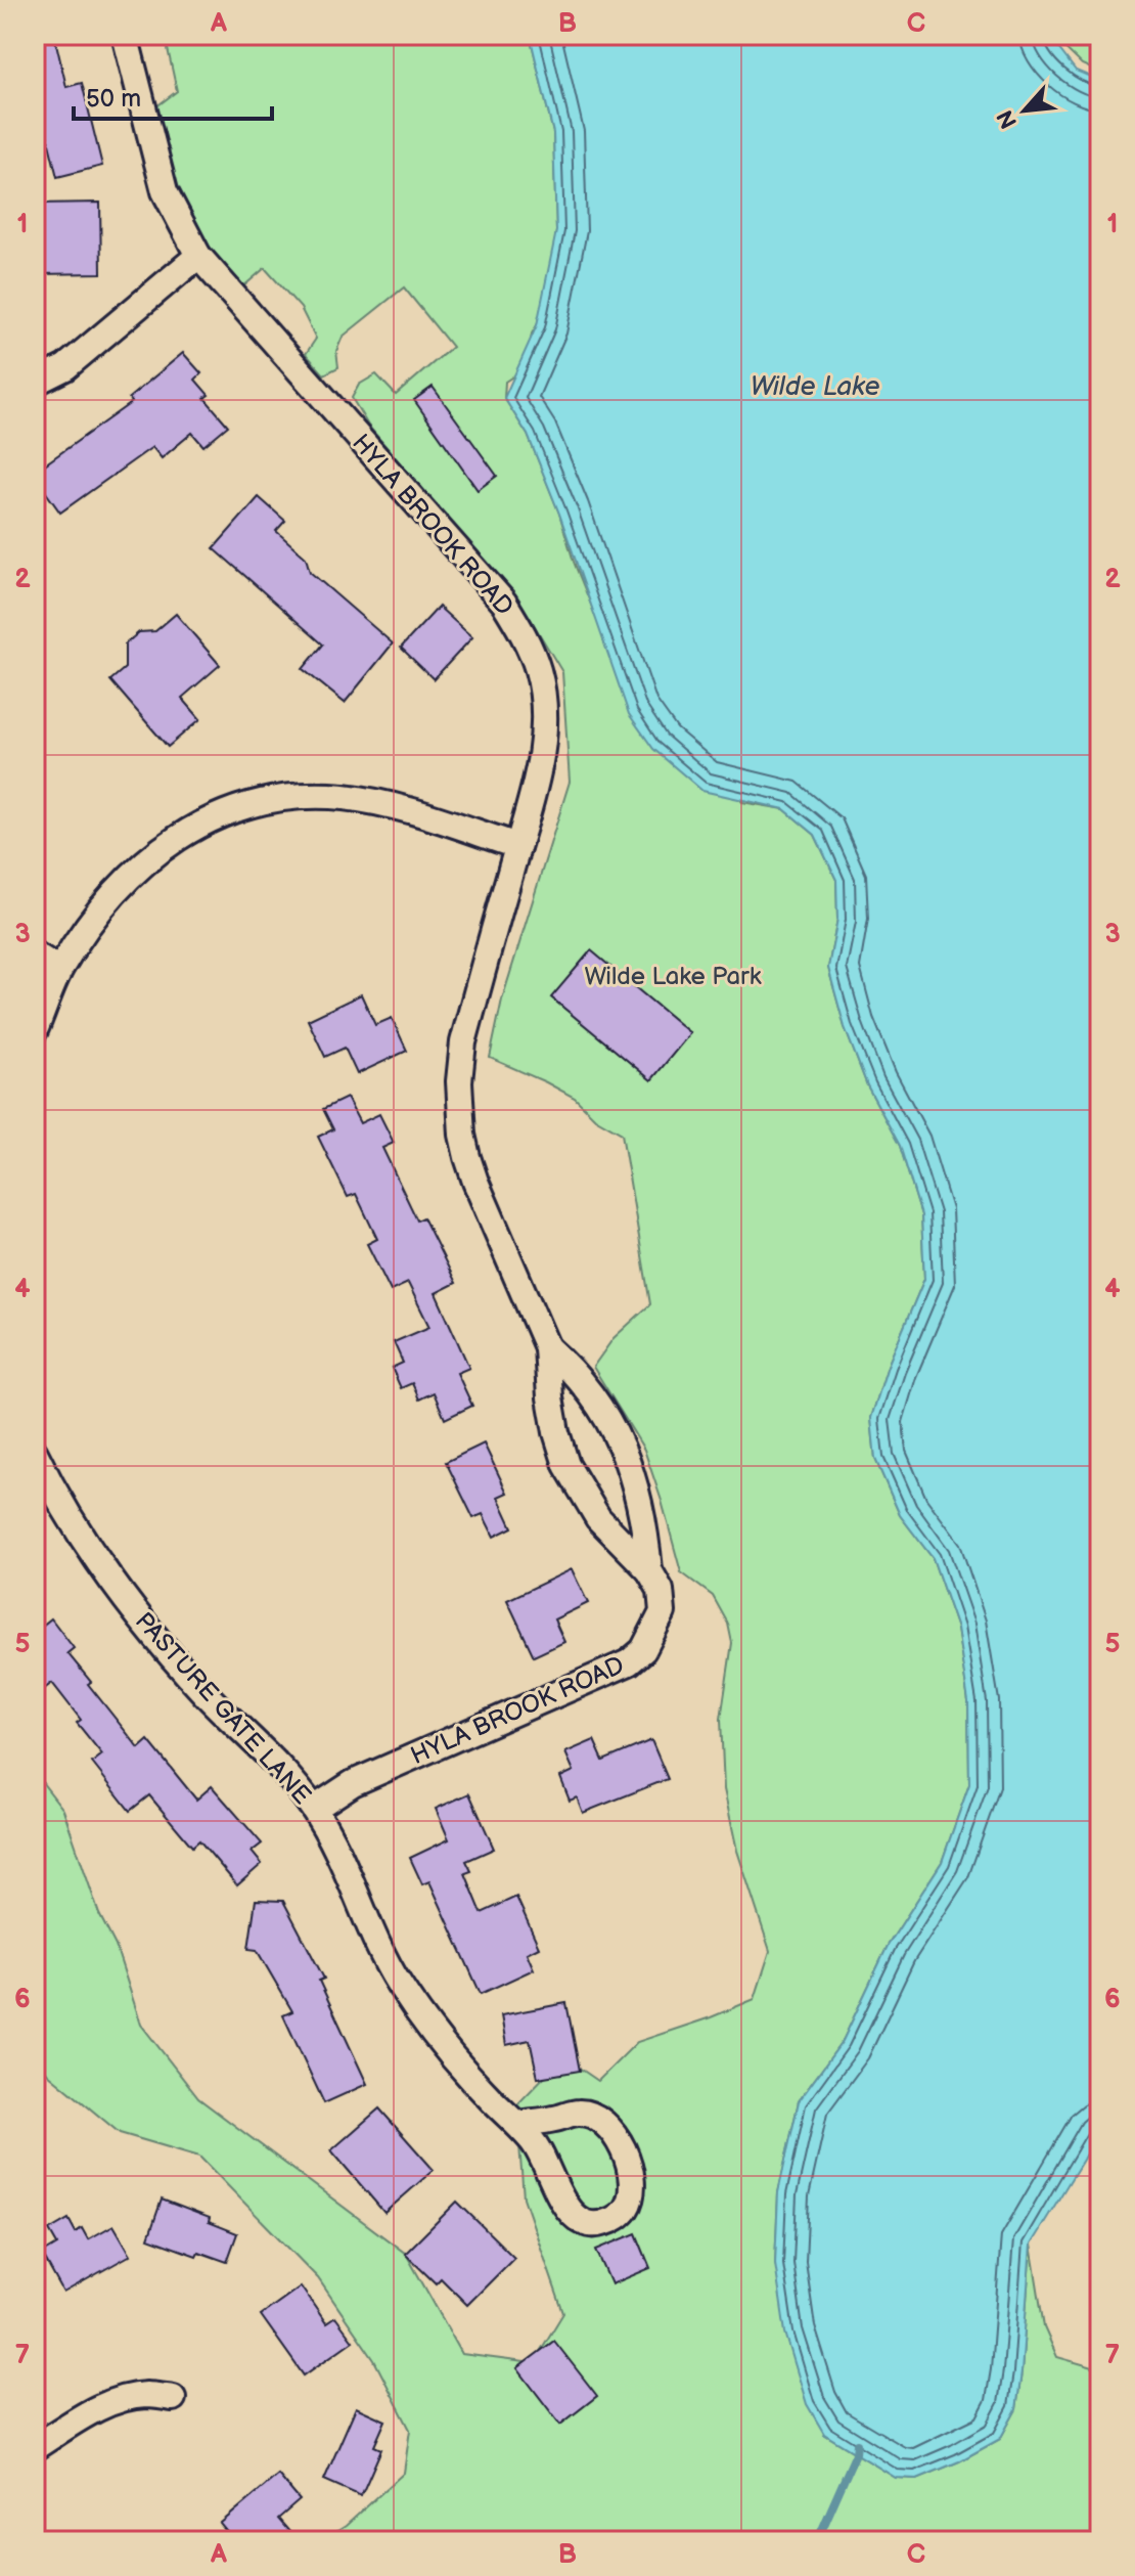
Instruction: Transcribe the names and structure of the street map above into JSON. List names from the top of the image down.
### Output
{
  "streets": {
    "street": ["HYLA BROOK ROAD", "PASTURE GATE LANE"]
  },
  "crossings": [
    ["HYLA BROOK ROAD", "PASTURE GATE LANE"]
  ],
  "water": ["Wilde Lake"],
  "parks": ["Wilde Lake Park"],
  "scale_bar": "50 m",
  "north": "bottom left",
  "grid": {
    "columns": ["A", "B", "C"],
    "rows": [
      "1",
      "2",
      "3",
      "4",
      "5",
      "6",
      "7"
    ]
  }
}
